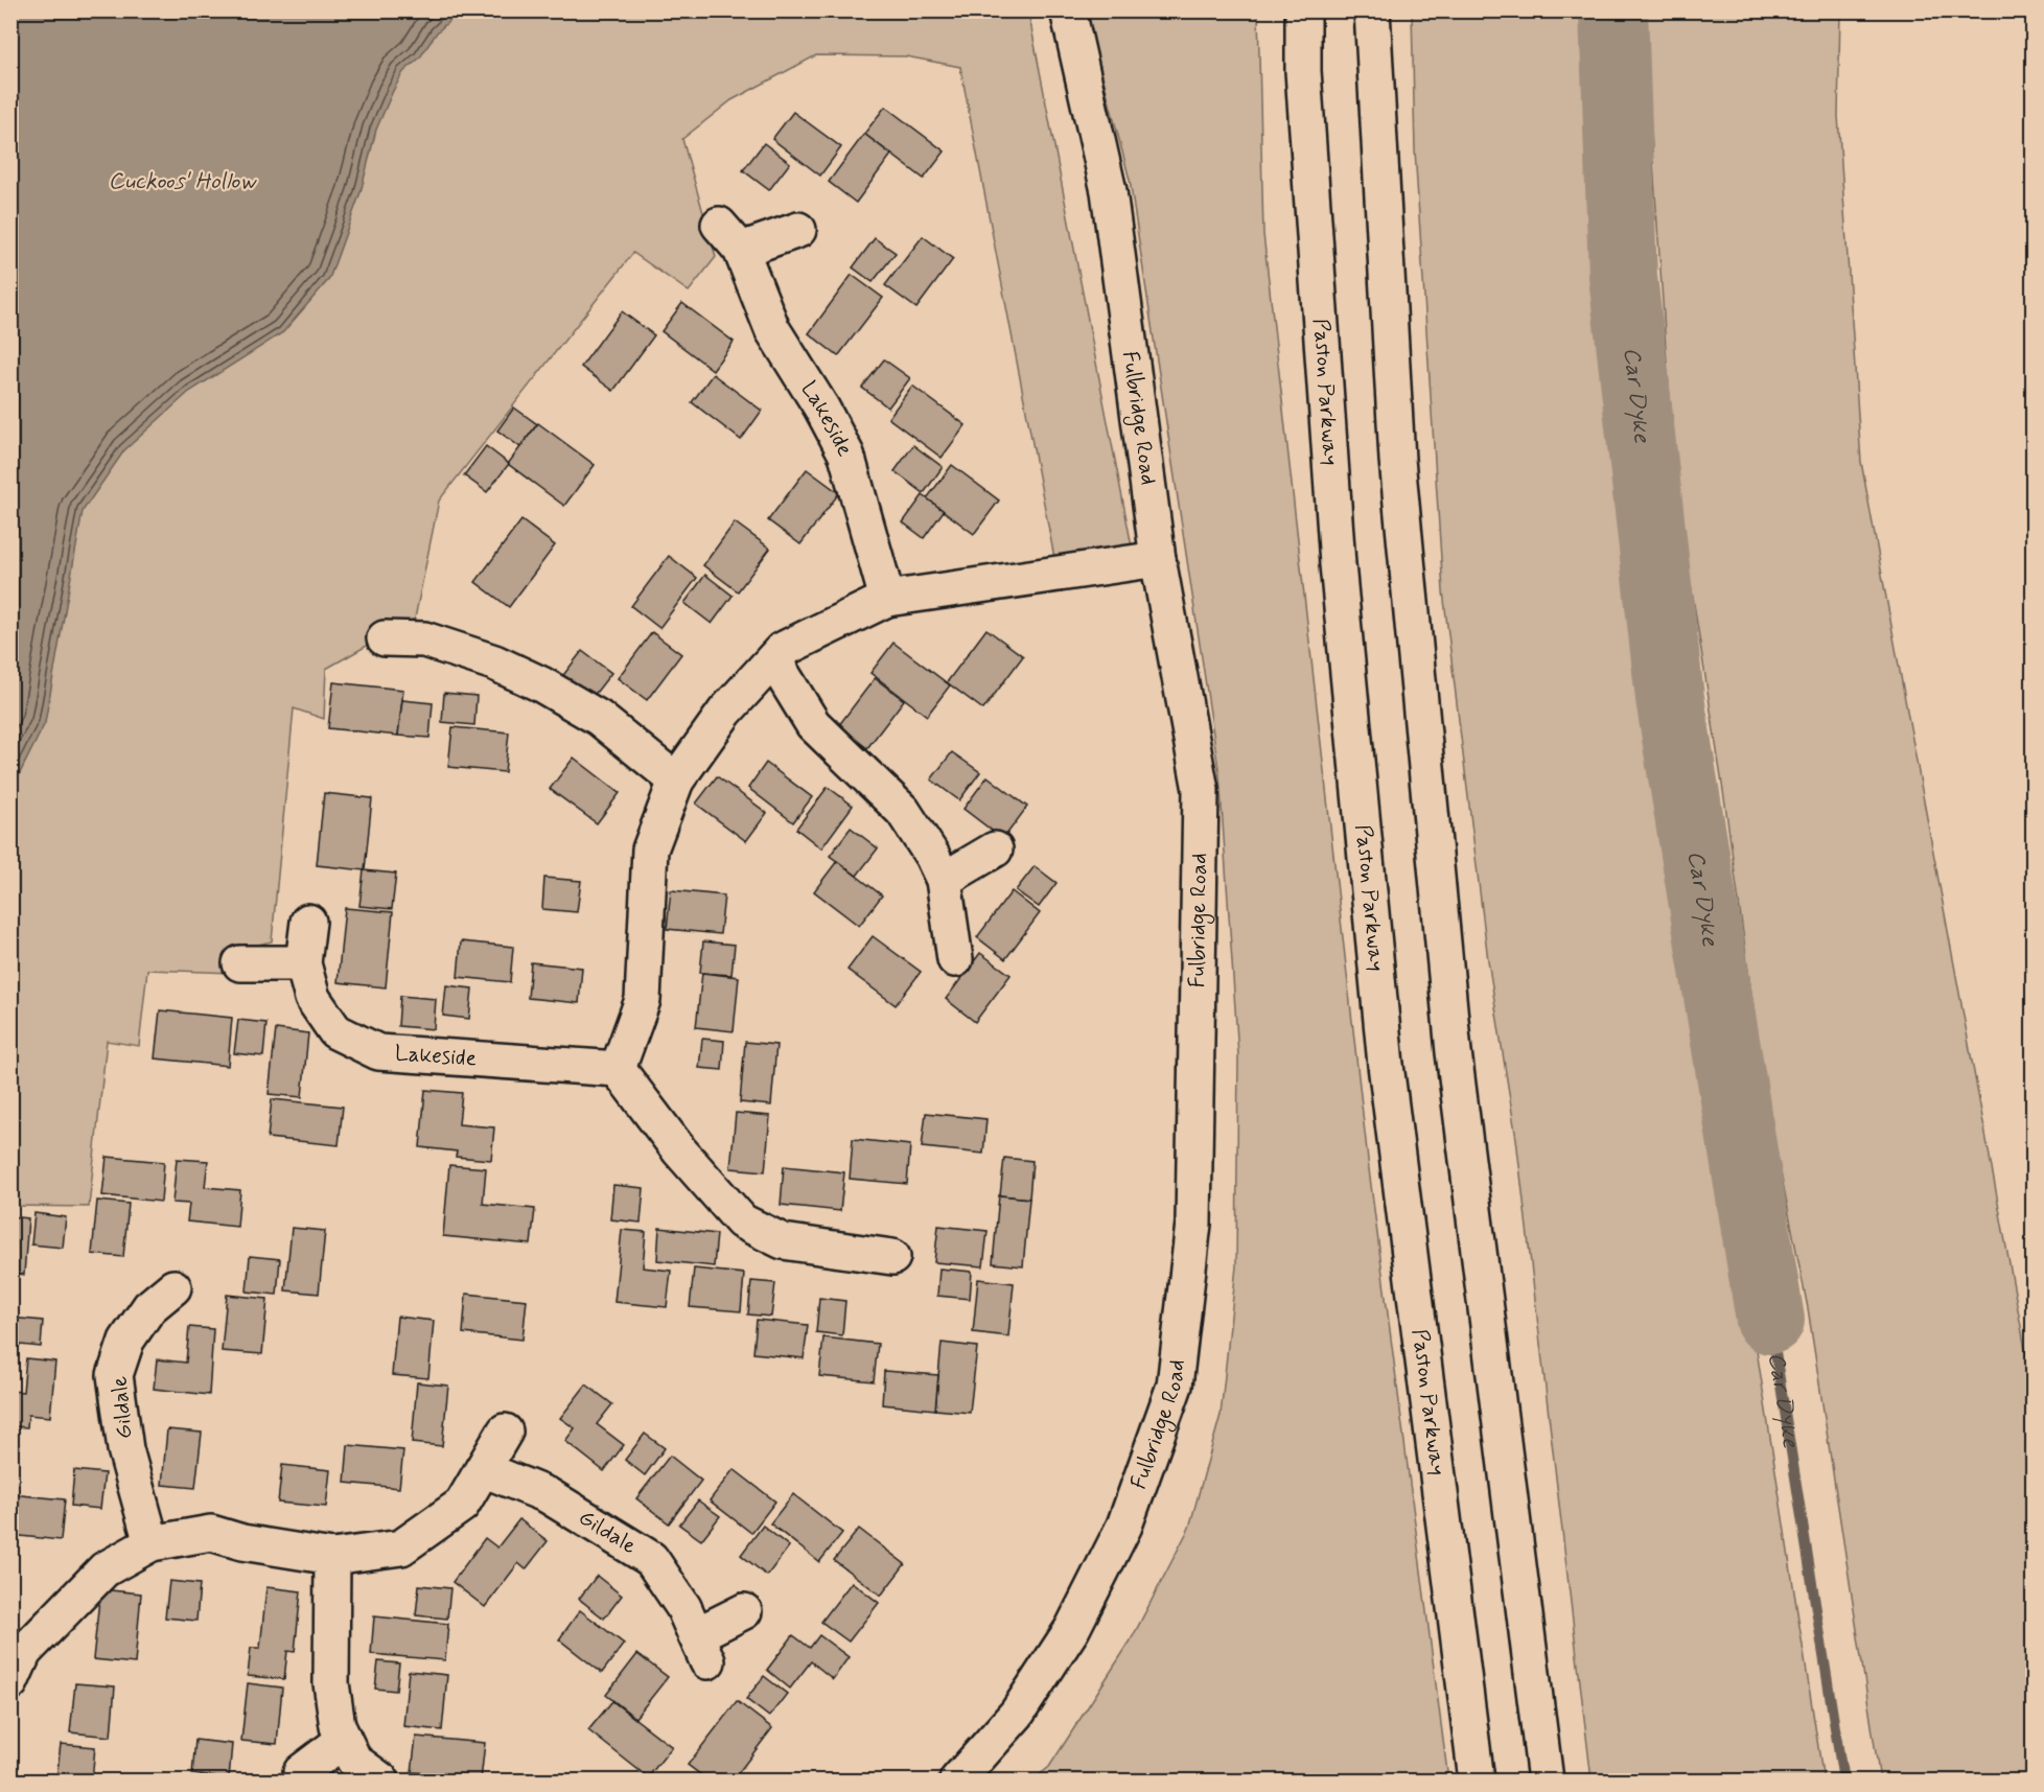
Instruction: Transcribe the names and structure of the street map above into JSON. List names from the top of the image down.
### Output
{
  "streets": {
    "main road": [
      "Paston Parkway",
      "Fulbridge Road",
      "Lakeside",
      "Gildale"
    ]
  },
  "water": ["Cuckoos' Hollow", "Car Dyke"]
}
